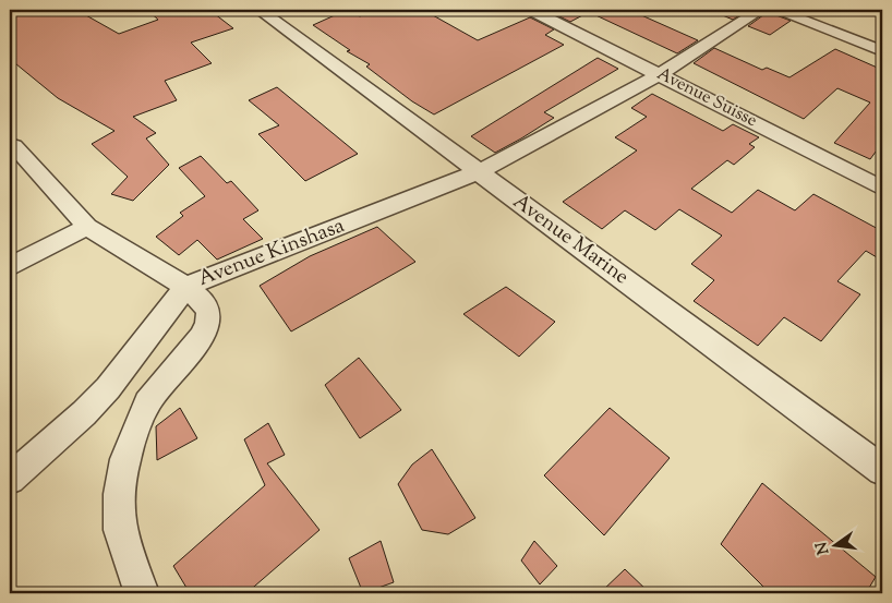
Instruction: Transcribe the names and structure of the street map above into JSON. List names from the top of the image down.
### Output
{
  "streets": {
    "street": ["Avenue Suisse", "Avenue Marine", "Avenue Kinshasa"]
  },
  "crossings": [
    ["Avenue Suisse", "Avenue Kinshasa"],
    ["Avenue Marine", "Avenue Kinshasa"]
  ],
  "north": "left"
}
